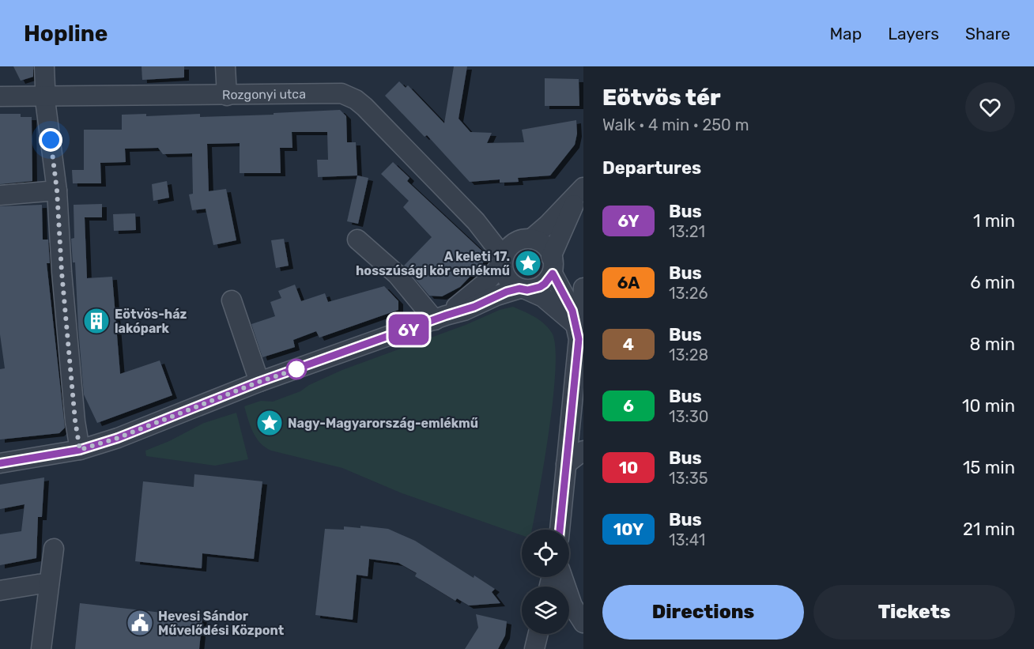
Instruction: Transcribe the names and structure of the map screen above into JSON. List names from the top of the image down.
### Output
{
  "streets": {
    "street": ["Rozgonyi utca"]
  },
  "places": {
    "place": ["A keleti 17. hosszúsági kör emlékmű", "Nagy-Magyarország-emlékmű"],
    "building": ["Eötvös-ház lakópark"],
    "public building": ["Hevesi Sándor Művelődési Központ"]
  },
  "lines": ["bus line 6Y"],
  "page": {
    "header": "Hopline",
    "nav": ["Map", "Layers", "Share"],
    "on_map": "6Y",
    "heading": [
      ["Eötvös tér", "Walk · 4 min · 250 m"],
      "Departures"
    ],
    "list": [
      {
        "mark": "6Y",
        "name": "Bus",
        "note": "13:21",
        "value": "1 min"
      },
      {
        "mark": "6A",
        "name": "Bus",
        "note": "13:26",
        "value": "6 min"
      },
      {
        "mark": "4",
        "name": "Bus",
        "note": "13:28",
        "value": "8 min"
      },
      {
        "mark": "6",
        "name": "Bus",
        "note": "13:30",
        "value": "10 min"
      },
      {
        "mark": "10",
        "name": "Bus",
        "note": "13:35",
        "value": "15 min"
      },
      {
        "mark": "10Y",
        "name": "Bus",
        "note": "13:41",
        "value": "21 min"
      }
    ],
    "buttons": ["Directions", "Tickets"]
  }
}
